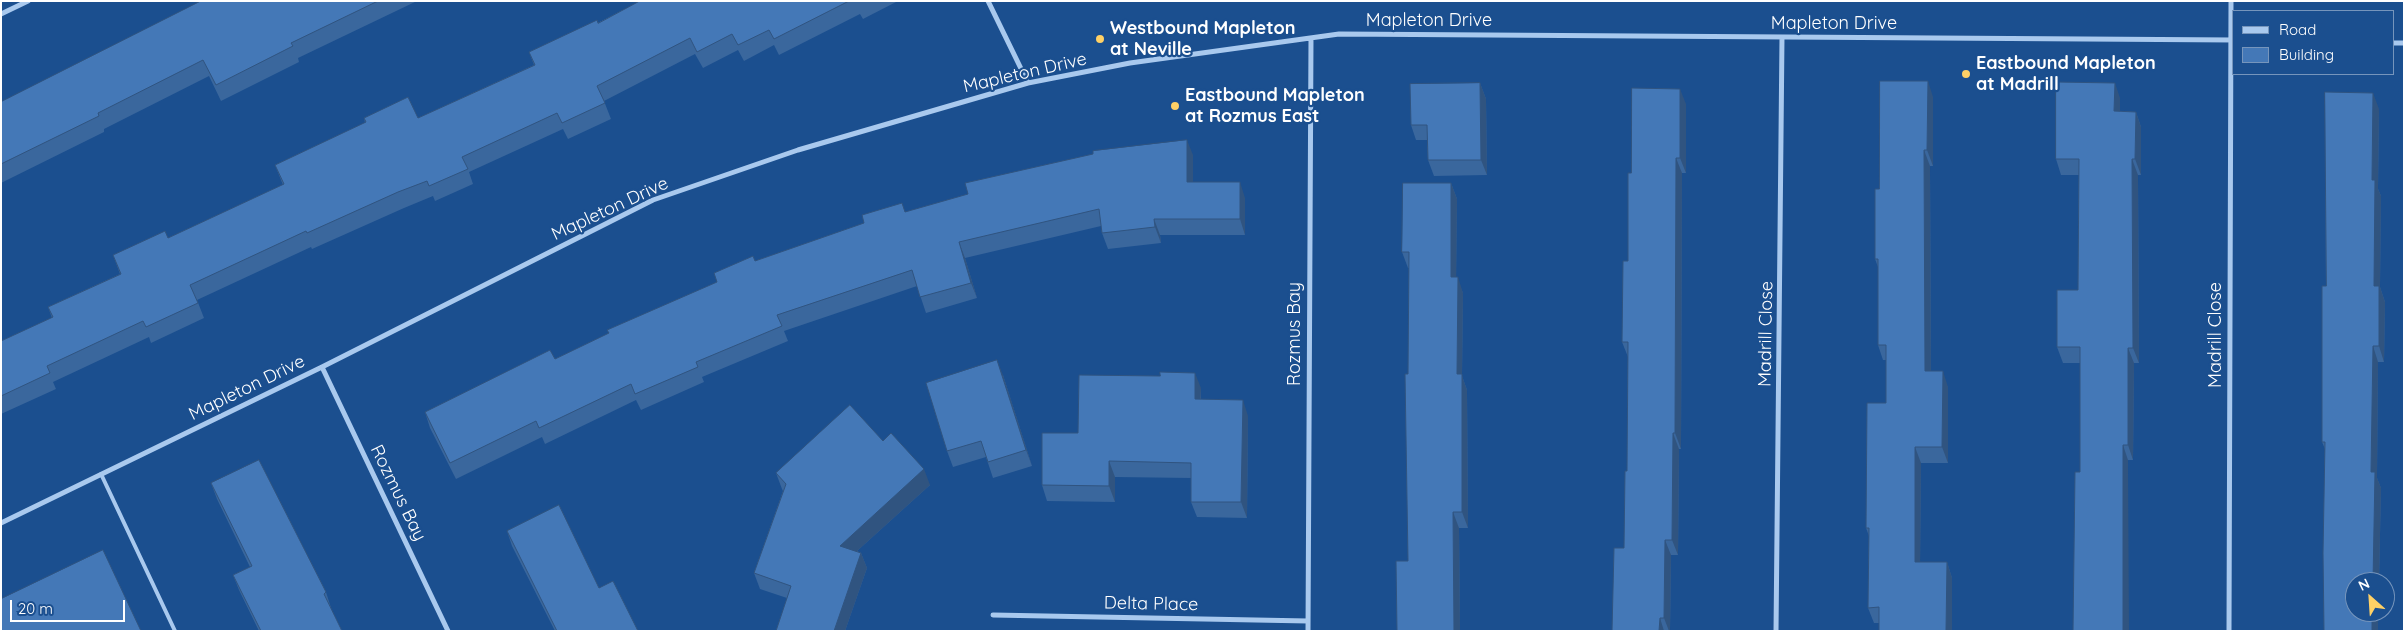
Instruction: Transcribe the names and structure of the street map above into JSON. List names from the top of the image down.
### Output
{
  "streets": {
    "street": [
      "Mapleton Drive",
      "Rozmus Bay",
      "Madrill Close",
      "Delta Place"
    ]
  },
  "crossings": [
    ["Mapleton Drive", "Rozmus Bay"],
    ["Mapleton Drive", "Madrill Close"],
    ["Rozmus Bay", "Delta Place"]
  ],
  "places": ["Westbound Mapleton at Neville", "Eastbound Mapleton at Madrill", "Eastbound Mapleton at Rozmus East"],
  "legend": ["Road", "Building"],
  "scale_bar": "20 m",
  "north": "top left"
}
